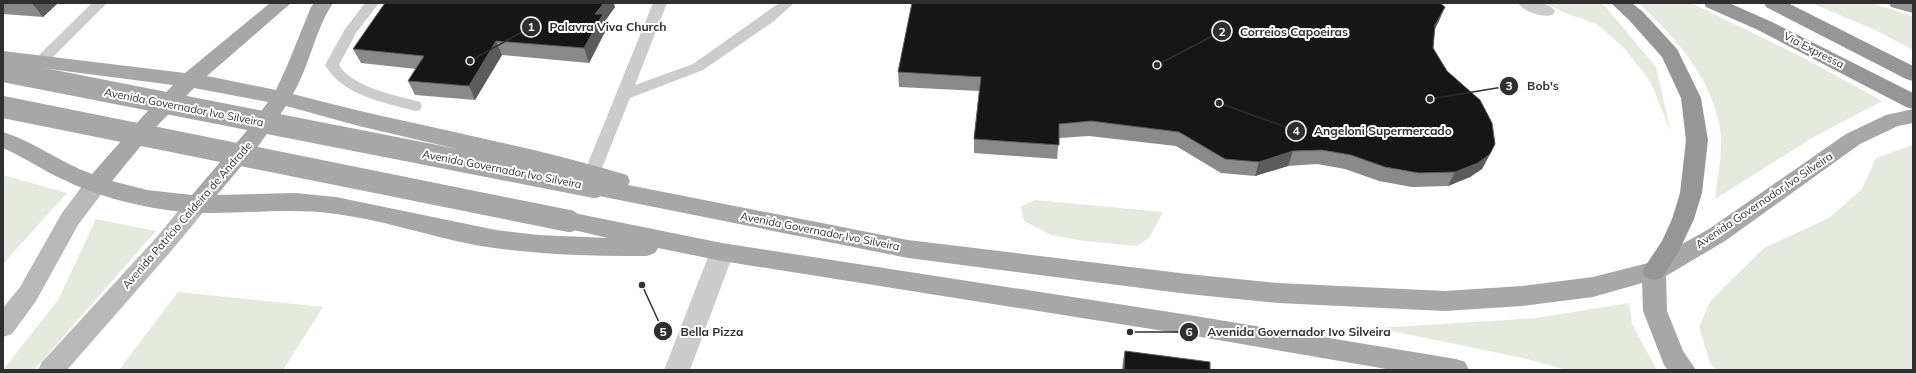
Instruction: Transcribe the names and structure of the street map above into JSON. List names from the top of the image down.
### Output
{
  "streets": {
    "highway": ["Via Expressa"],
    "main road": ["Avenida Governador Ivo Silveira", "Avenida Patrício Caldeira de Andrade"]
  },
  "places": [
    "Palavra Viva Church",
    "Correios Capoeiras",
    "Bob's",
    "Angeloni Supermercado",
    "Bella Pizza",
    "Avenida Governador Ivo Silveira"
  ]
}
